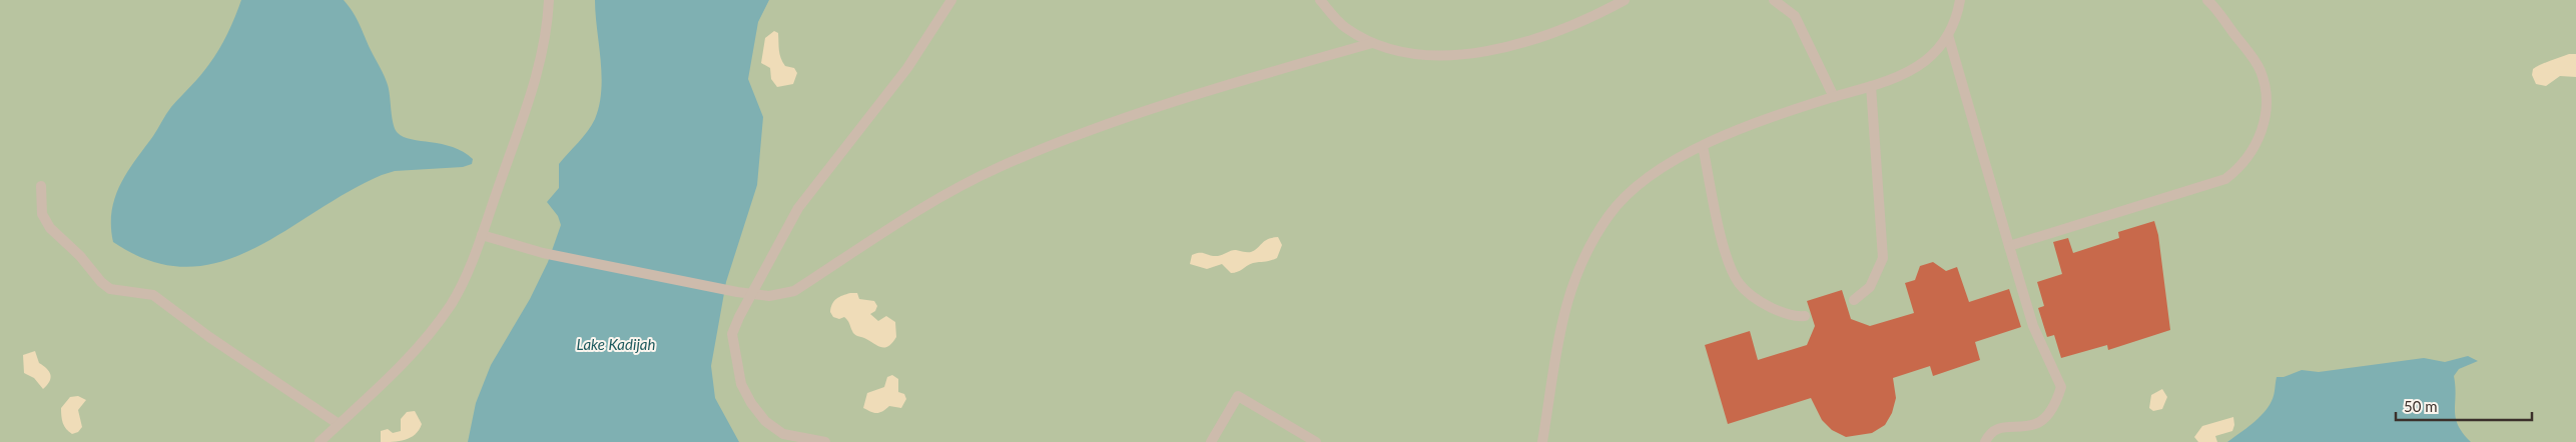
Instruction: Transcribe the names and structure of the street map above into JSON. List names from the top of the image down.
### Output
{
  "water": ["Lake Kadijah"],
  "scale_bar": "50 m"
}
